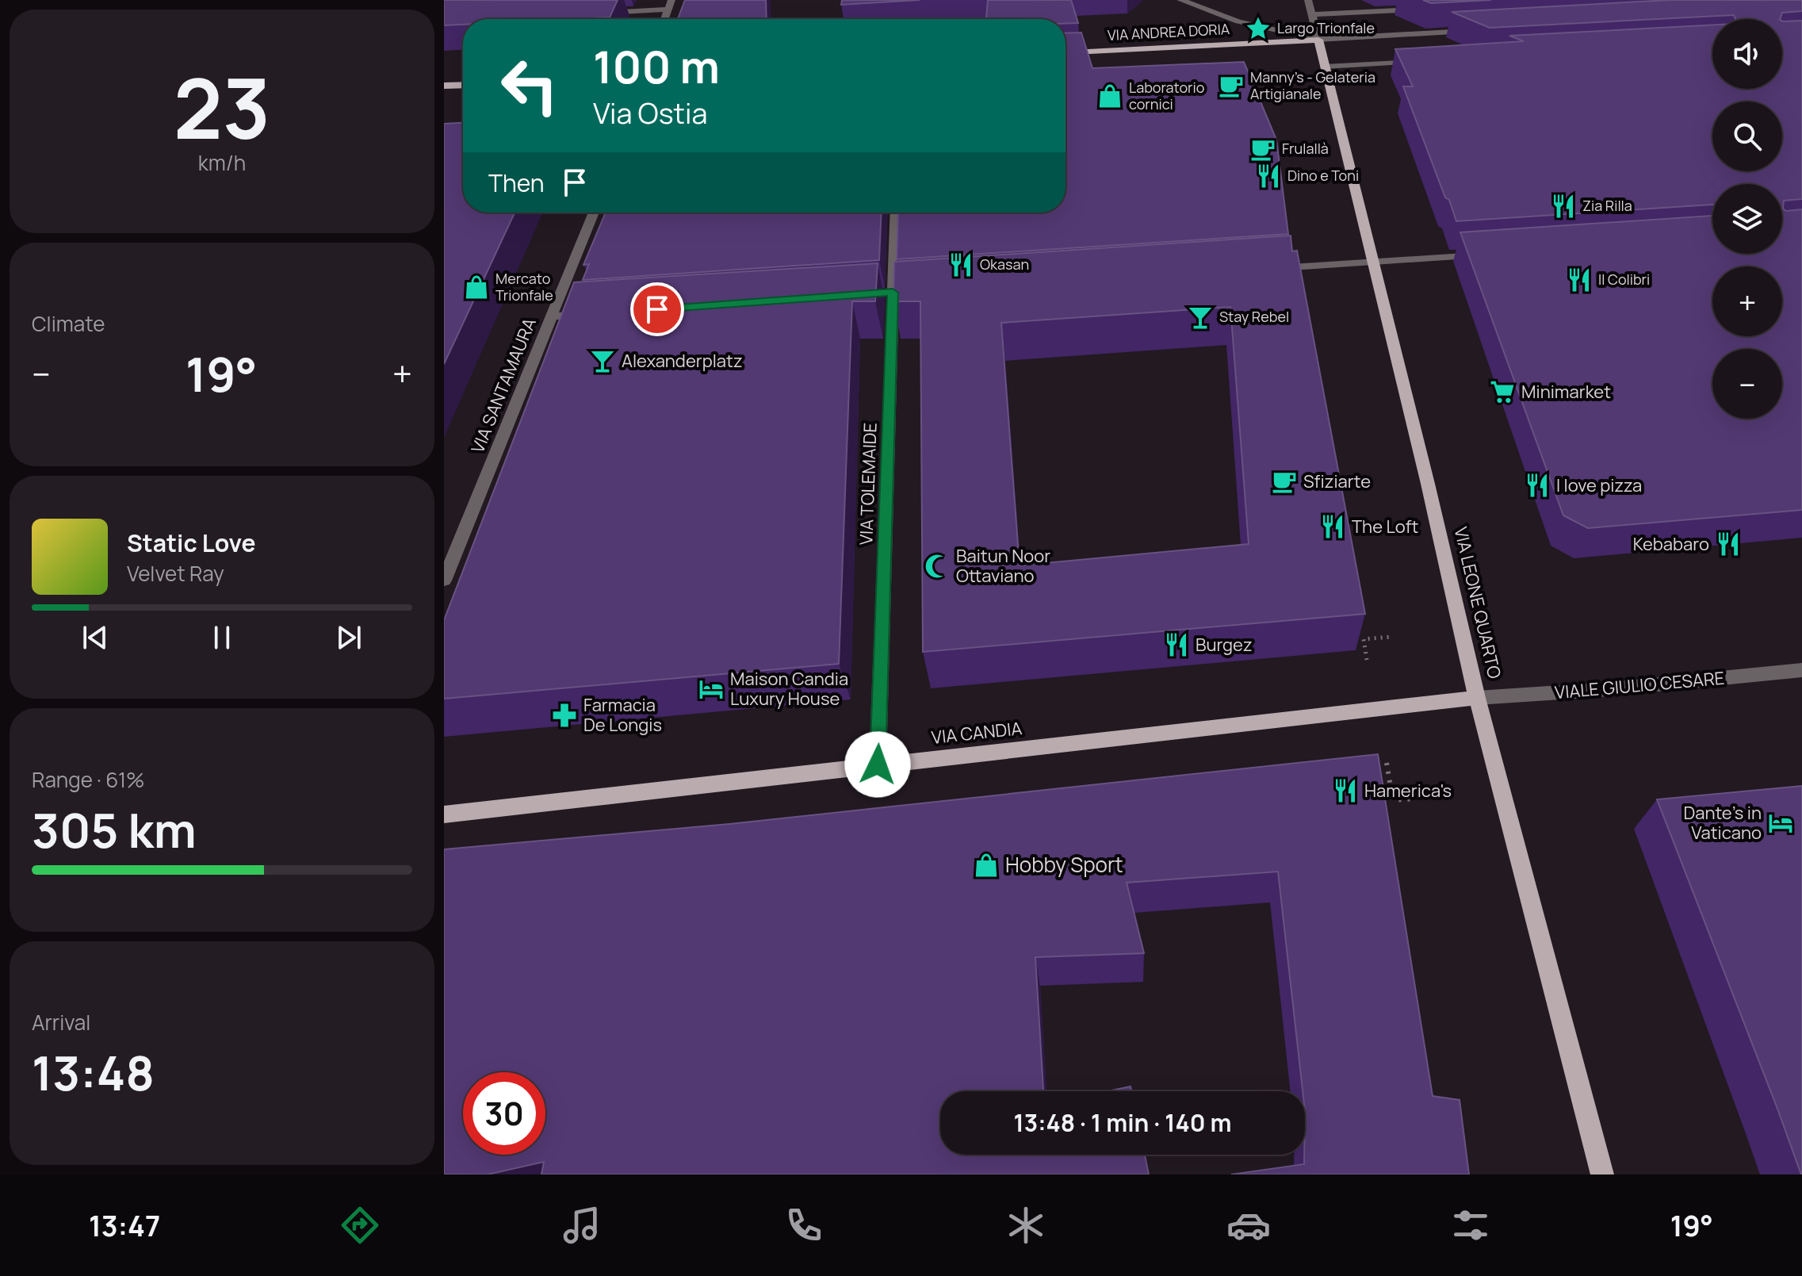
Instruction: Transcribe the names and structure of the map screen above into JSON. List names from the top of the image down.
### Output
{
  "streets": {
    "main road": ["VIA ANDREA DORIA", "VIA LEONE QUARTO", "VIA CANDIA"],
    "street": ["VIA SANTAMAURA", "VIA TOLEMAIDE", "VIALE GIULIO CESARE"]
  },
  "crossings": [
    ["VIA ANDREA DORIA", "VIA LEONE QUARTO"],
    ["VIA TOLEMAIDE", "VIA CANDIA"],
    ["VIA LEONE QUARTO", "VIALE GIULIO CESARE"],
    ["VIA LEONE QUARTO", "VIA CANDIA"],
    ["VIALE GIULIO CESARE", "VIA CANDIA"]
  ],
  "places": {
    "place": ["Largo Trionfale"],
    "cafe": ["Manny's - Gelateria Artigianale", "Frulallà", "Sfiziarte"],
    "shop": ["Laboratorio cornici", "Mercato Trionfale", "Hobby Sport"],
    "restaurant": [
      "Dino e Toni",
      "Zia Rilla",
      "Okasan",
      "Il Colibri",
      "I love pizza",
      "The Loft",
      "Kebabaro",
      "Burgez",
      "Hamerica's"
    ],
    "bar": ["Stay Rebel", "Alexanderplatz"],
    "supermarket": ["Minimarket"],
    "mosque": ["Baitun Noor Ottaviano"],
    "hotel": ["Maison Candia Luxury House", "Dante's in Vaticano"],
    "pharmacy": ["Farmacia De Longis"]
  },
  "page": {
    "tile": [
      ["23", "km/h"],
      "Climate",
      ["Range · 61%", "305 km"],
      ["Arrival", "13:48"]
    ],
    "map_buttons": ["+", "−"],
    "turn": ["100 m", "Via Ostia"],
    "then": "Then",
    "heat": ["−", "19°", "+"],
    "song": ["Static Love", "Velvet Ray"],
    "limit": "30",
    "trip": "13:48 · 1 min · 140 m",
    "tabs": ["13:47", "19°"]
  }
}
